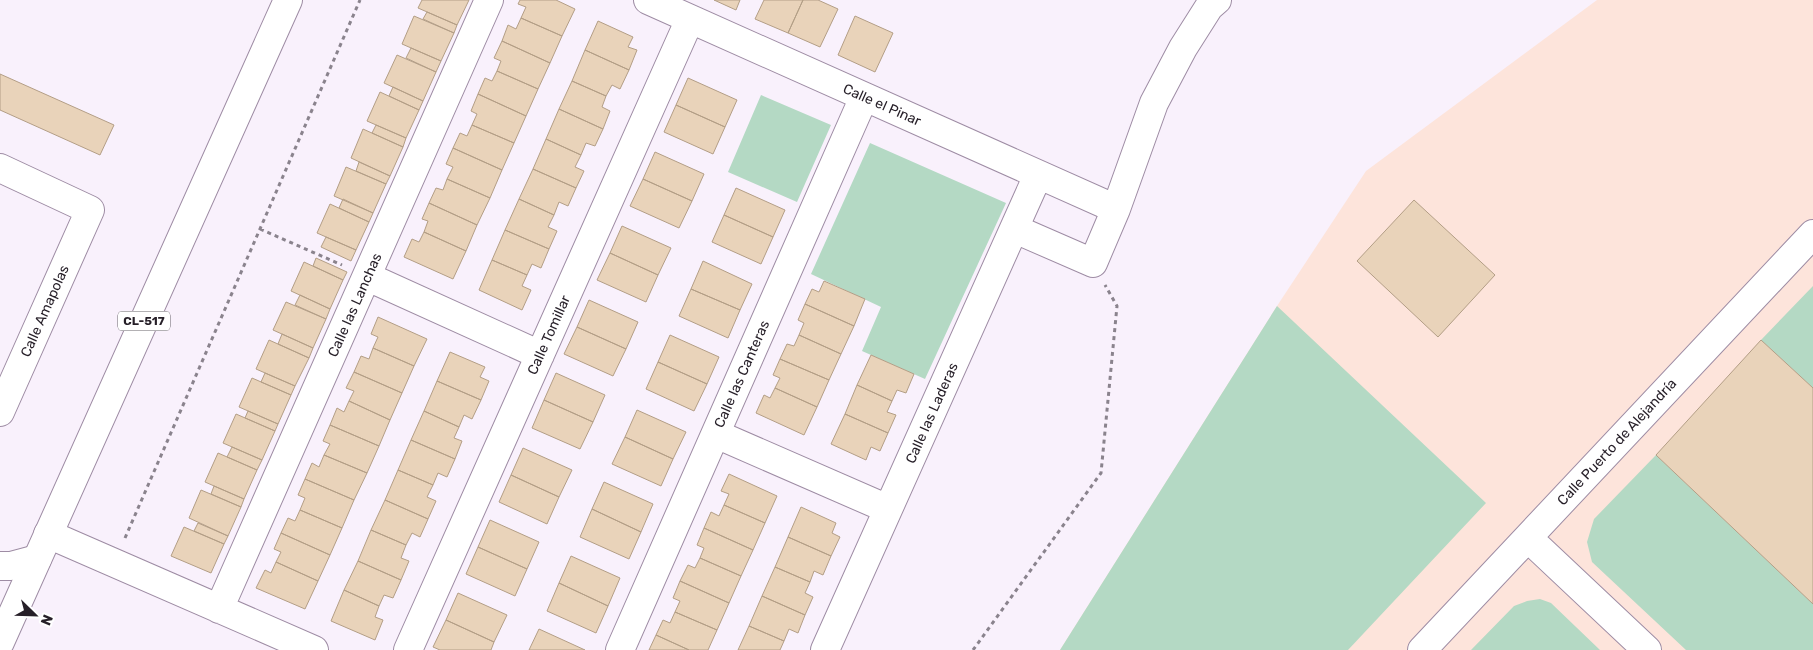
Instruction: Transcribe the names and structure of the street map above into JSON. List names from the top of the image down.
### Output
{
  "streets": {
    "street": [
      "Calle el Pinar",
      "Calle las Lanchas",
      "Calle Amapolas",
      "CL-517",
      "Calle Tomillar",
      "Calle las Canteras",
      "Calle las Laderas",
      "Calle Puerto de Alejandría"
    ]
  },
  "crossings": [
    ["Calle el Pinar", "Calle Tomillar"],
    ["Calle el Pinar", "Calle las Canteras"],
    ["Calle el Pinar", "Calle las Laderas"]
  ],
  "north": "bottom right"
}
